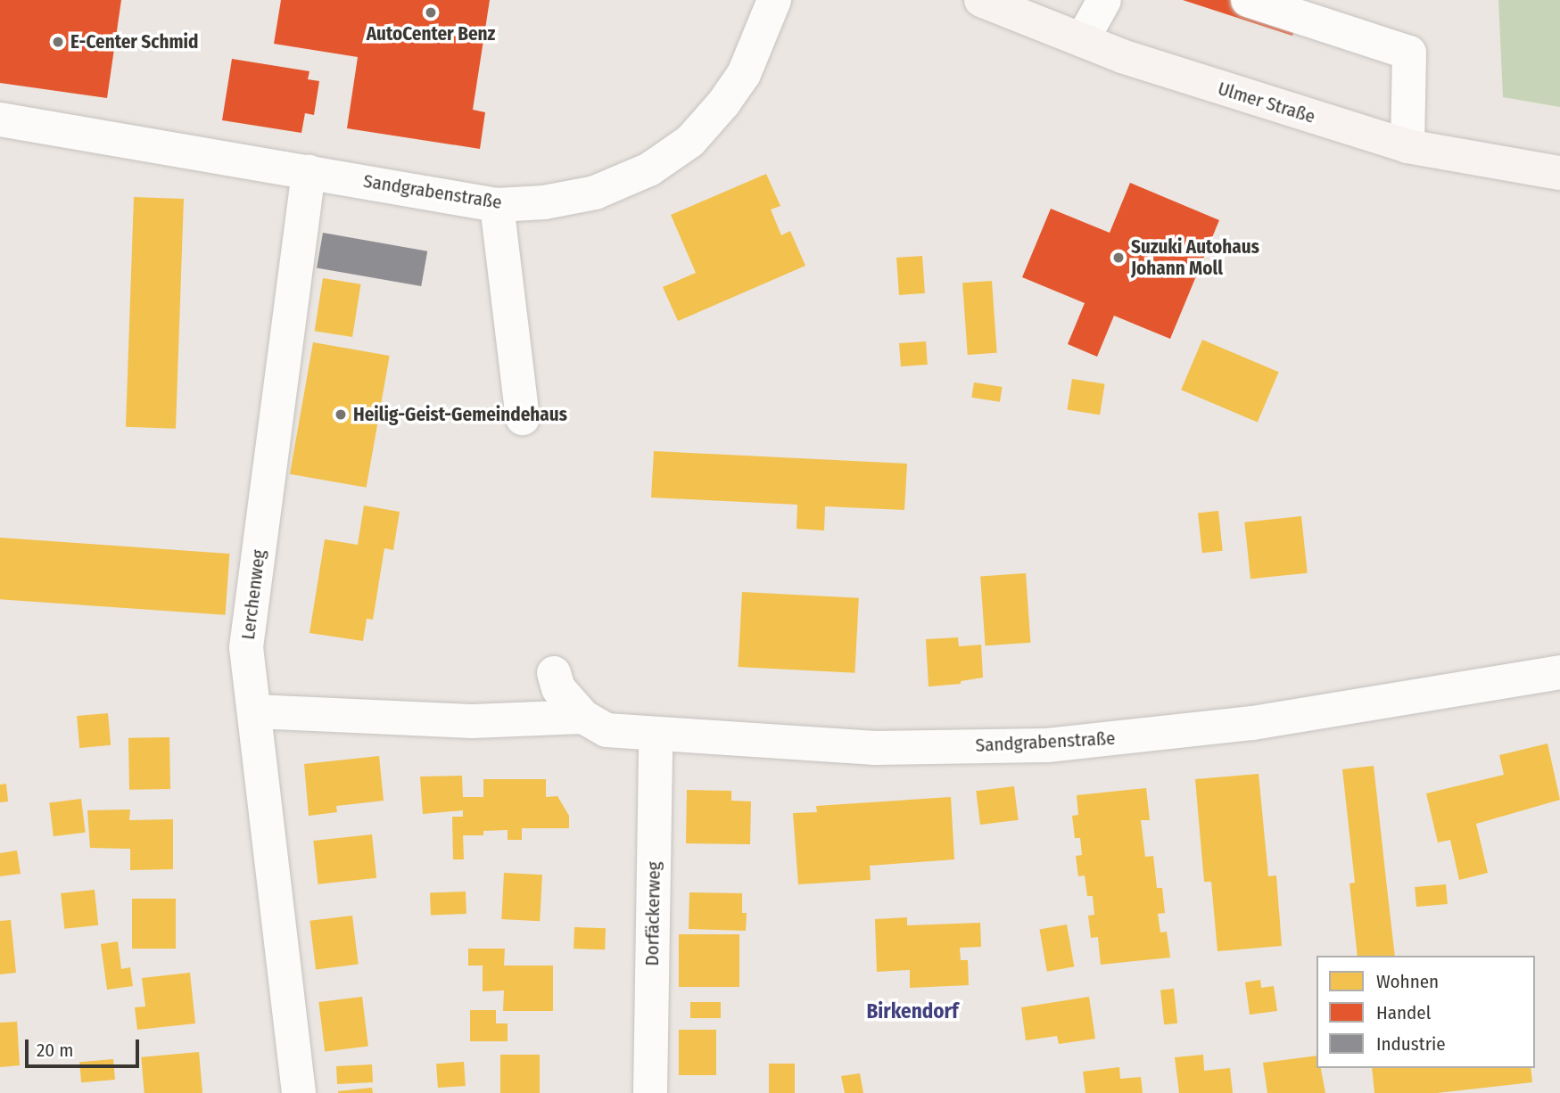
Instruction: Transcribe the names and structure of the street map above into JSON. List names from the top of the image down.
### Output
{
  "streets": {
    "main road": ["Ulmer Straße"],
    "street": ["Sandgrabenstraße", "Lerchenweg", "Dorfäckerweg"]
  },
  "crossings": [
    ["Sandgrabenstraße", "Lerchenweg"],
    ["Sandgrabenstraße", "Dorfäckerweg"]
  ],
  "districts": ["Birkendorf"],
  "places": [
    "AutoCenter Benz",
    "E-Center Schmid",
    "Suzuki Autohaus Johann Moll",
    "Heilig-Geist-Gemeindehaus"
  ],
  "legend": ["Wohnen", "Handel", "Industrie"],
  "scale_bar": "20 m"
}
